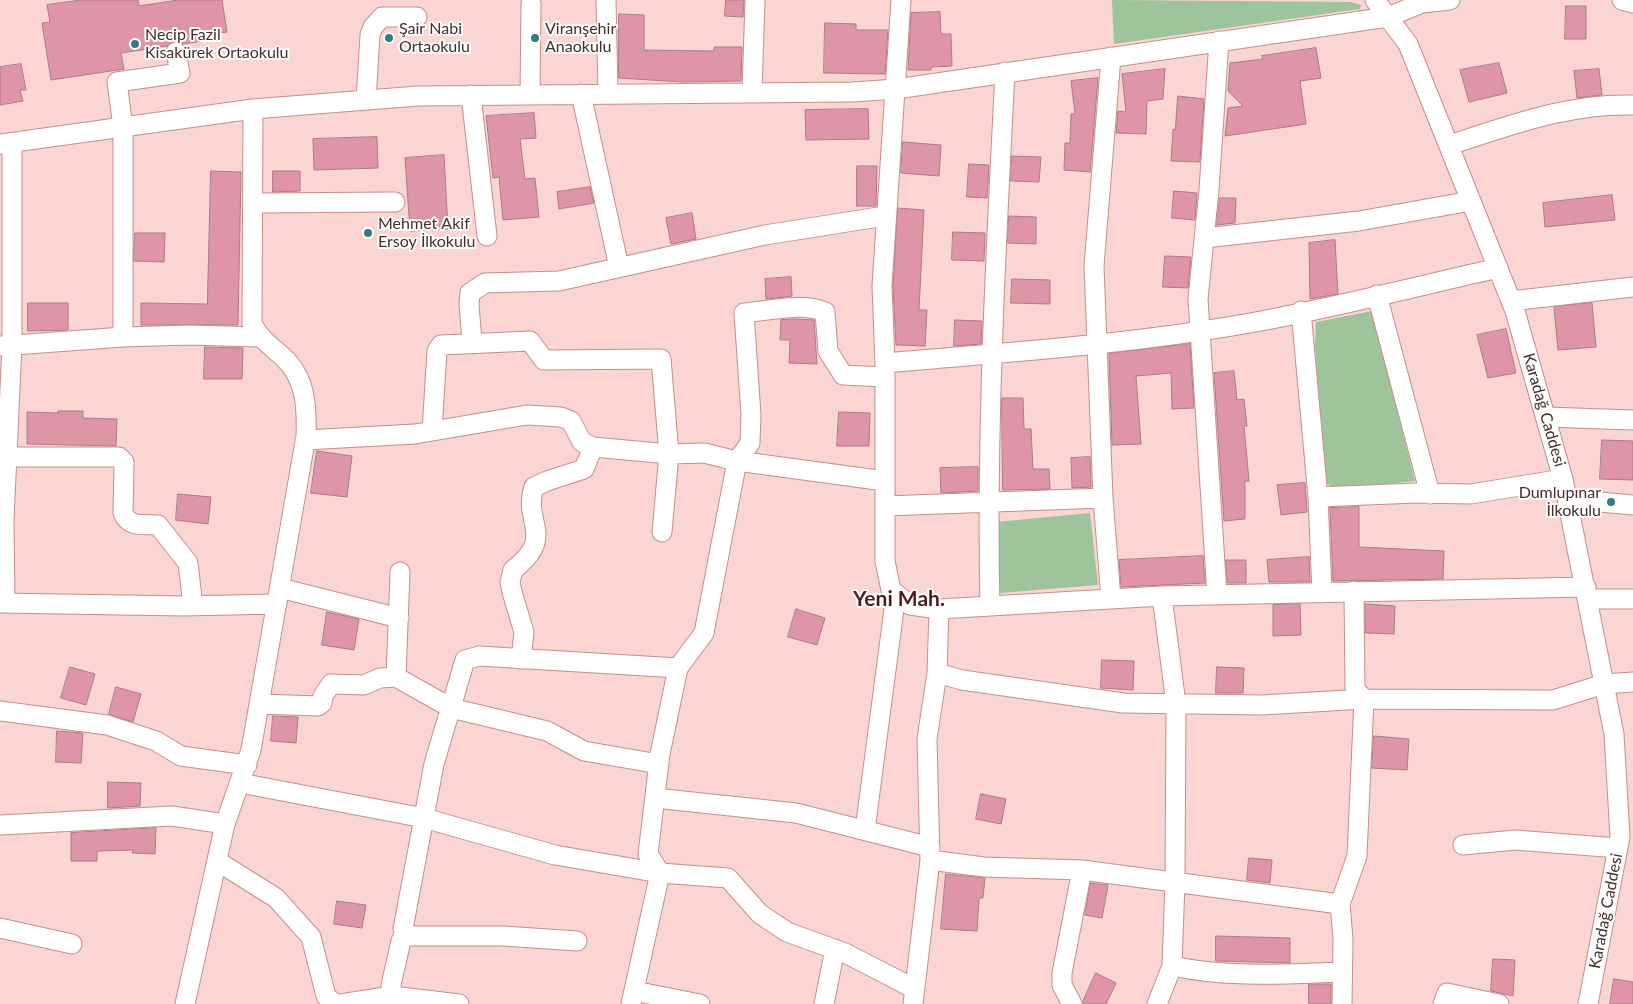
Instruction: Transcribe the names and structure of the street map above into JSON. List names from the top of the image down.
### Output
{
  "streets": {
    "street": ["Karadağ Caddesi"]
  },
  "districts": ["Yeni Mah."],
  "places": [
    "Şair Nabi Ortaokulu",
    "Viranşehir Anaokulu",
    "Necip Fazil Kisakürek Ortaokulu",
    "Mehmet Akif Ersoy İlkokulu",
    "Dumlupınar İlkokulu"
  ]
}
